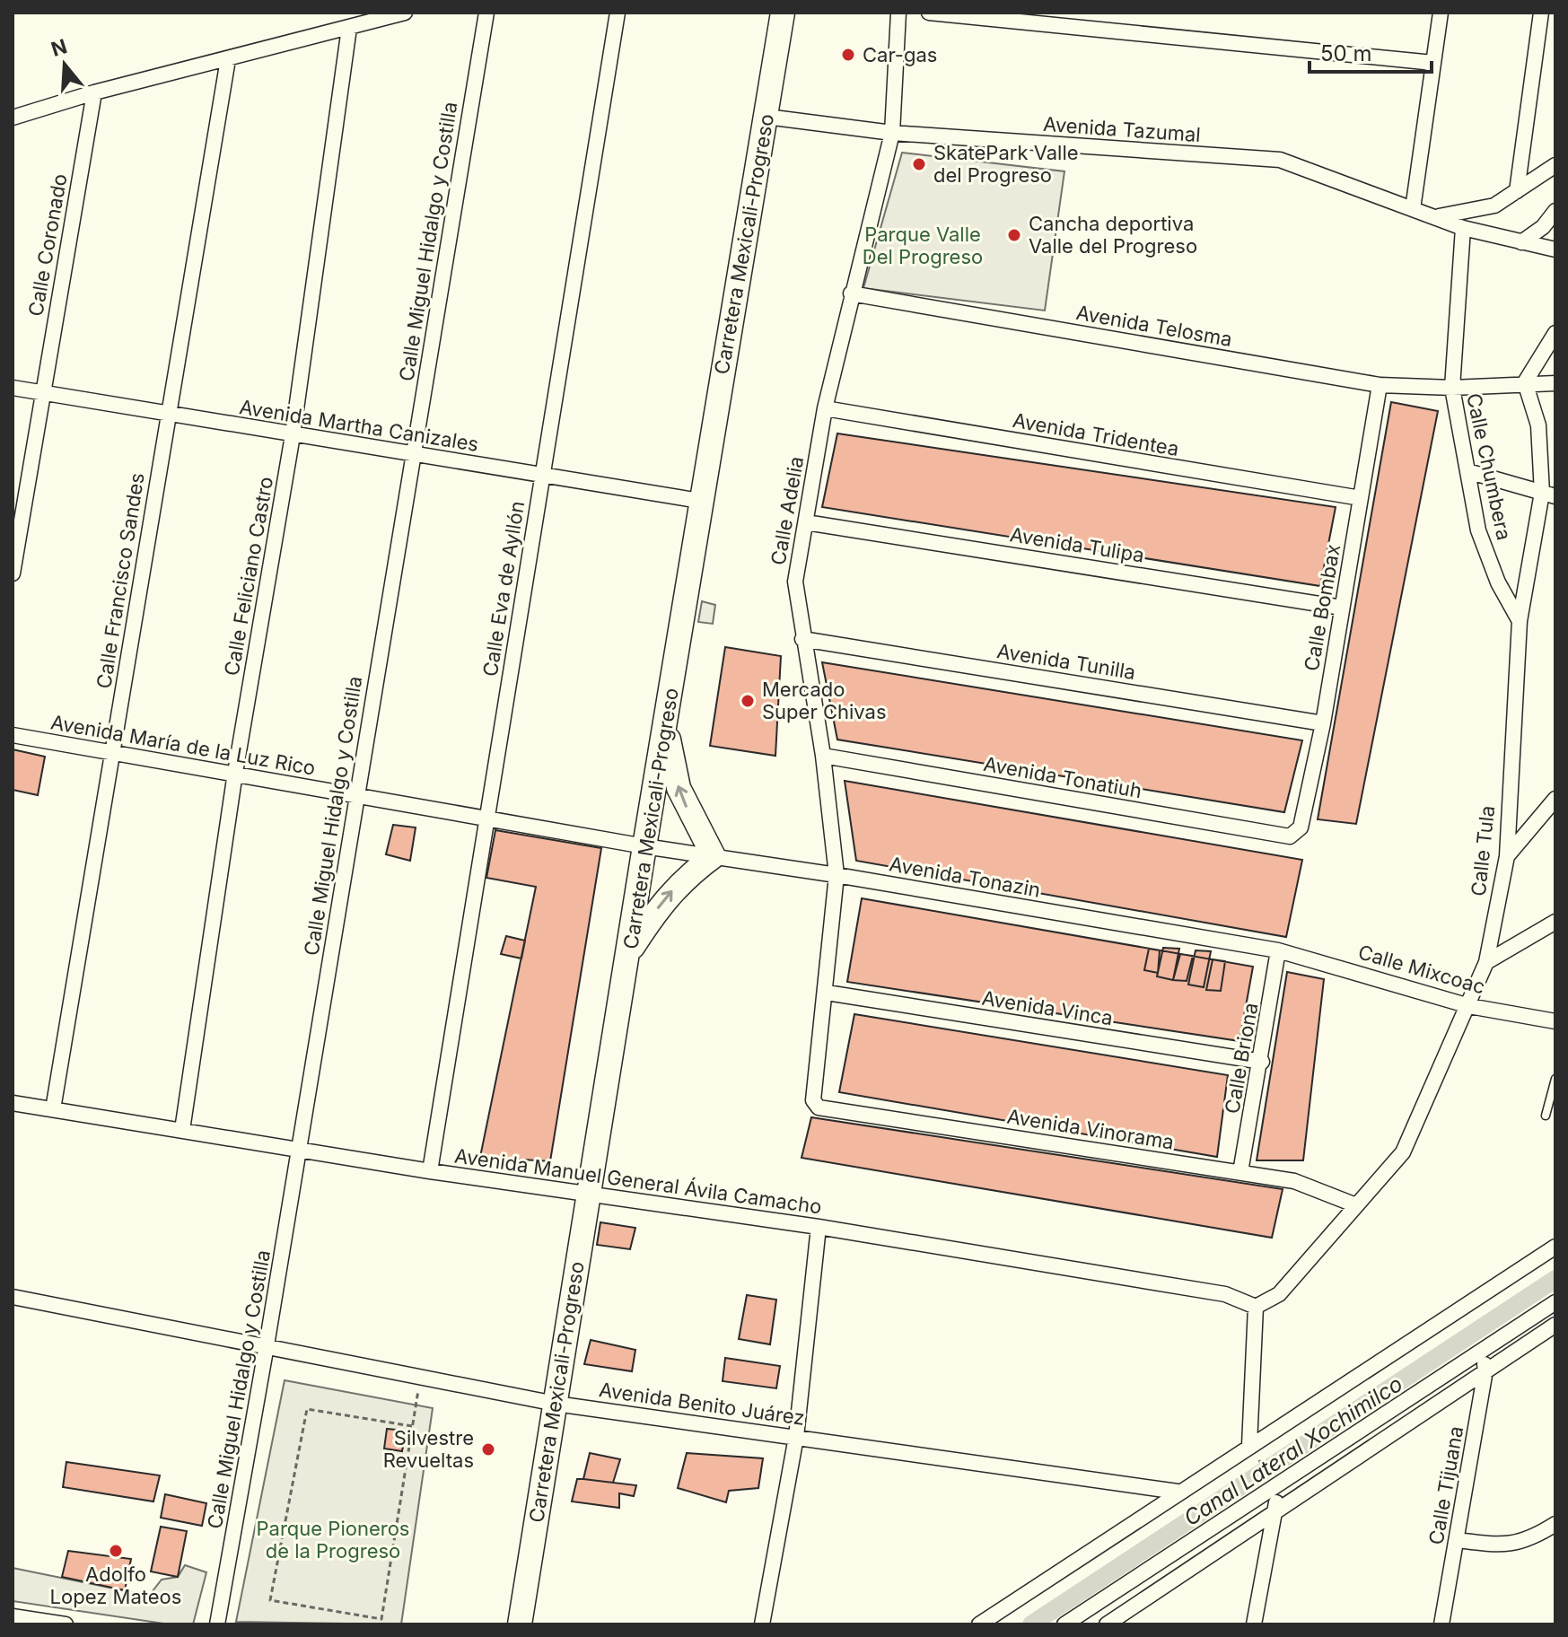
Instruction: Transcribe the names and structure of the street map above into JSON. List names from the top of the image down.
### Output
{
  "streets": {
    "main road": ["Carretera Mexicali-Progreso"],
    "street": [
      "Avenida Tazumal",
      "Calle Miguel Hidalgo y Costilla",
      "Calle Coronado",
      "Avenida Telosma",
      "Avenida Martha Canizales",
      "Avenida Tridentea",
      "Calle Chumbera",
      "Calle Adelia",
      "Avenida Tulipa",
      "Calle Feliciano Castro",
      "Calle Francisco Sandes",
      "Calle Eva de Ayllón",
      "Calle Bombax",
      "Avenida Tunilla",
      "Avenida María de la Luz Rico",
      "Avenida Tonatiuh",
      "Calle Tula",
      "Avenida Tonazin",
      "Calle Mixcoac",
      "Avenida Vinca",
      "Calle Briona",
      "Avenida Vinorama",
      "Avenida Manuel General Ávila Camacho",
      "Avenida Benito Juárez",
      "Calle Tijuana"
    ]
  },
  "crossings": [
    ["Avenida Tazumal", "Carretera Mexicali-Progreso"],
    ["Avenida Tazumal", "Calle Chumbera"],
    ["Avenida Tazumal", "Calle Adelia"],
    ["Calle Miguel Hidalgo y Costilla", "Avenida Martha Canizales"],
    ["Calle Miguel Hidalgo y Costilla", "Avenida María de la Luz Rico"],
    ["Calle Miguel Hidalgo y Costilla", "Avenida Manuel General Ávila Camacho"],
    ["Calle Miguel Hidalgo y Costilla", "Avenida Benito Juárez"],
    ["Carretera Mexicali-Progreso", "Avenida Martha Canizales"],
    ["Carretera Mexicali-Progreso", "Avenida María de la Luz Rico"],
    ["Carretera Mexicali-Progreso", "Avenida Tonazin"],
    ["Carretera Mexicali-Progreso", "Avenida Manuel General Ávila Camacho"],
    ["Carretera Mexicali-Progreso", "Avenida Benito Juárez"],
    ["Calle Coronado", "Avenida Martha Canizales"],
    ["Avenida Telosma", "Calle Chumbera"],
    ["Avenida Telosma", "Calle Adelia"],
    ["Avenida Telosma", "Calle Bombax"],
    ["Avenida Telosma", "Calle Tula"],
    ["Avenida Martha Canizales", "Calle Feliciano Castro"],
    ["Avenida Martha Canizales", "Calle Francisco Sandes"],
    ["Avenida Martha Canizales", "Calle Eva de Ayllón"],
    ["Avenida Tridentea", "Calle Adelia"],
    ["Avenida Tridentea", "Calle Bombax"],
    ["Calle Chumbera", "Calle Tula"],
    ["Calle Adelia", "Avenida Tulipa"],
    ["Calle Adelia", "Avenida Tunilla"],
    ["Calle Adelia", "Avenida Tonatiuh"],
    ["Calle Adelia", "Avenida Tonazin"],
    ["Calle Adelia", "Avenida Vinca"],
    ["Calle Adelia", "Avenida Vinorama"],
    ["Avenida Tulipa", "Calle Bombax"],
    ["Calle Feliciano Castro", "Avenida María de la Luz Rico"],
    ["Calle Feliciano Castro", "Avenida Manuel General Ávila Camacho"],
    ["Calle Francisco Sandes", "Avenida María de la Luz Rico"],
    ["Calle Francisco Sandes", "Avenida Manuel General Ávila Camacho"],
    ["Calle Eva de Ayllón", "Avenida María de la Luz Rico"],
    ["Calle Eva de Ayllón", "Avenida Manuel General Ávila Camacho"],
    ["Calle Bombax", "Avenida Tunilla"],
    ["Calle Bombax", "Avenida Tonatiuh"],
    ["Avenida María de la Luz Rico", "Avenida Tonazin"],
    ["Calle Tula", "Calle Mixcoac"],
    ["Calle Tula", "Avenida Vinorama"],
    ["Calle Tula", "Avenida Manuel General Ávila Camacho"],
    ["Avenida Tonazin", "Calle Mixcoac"],
    ["Avenida Tonazin", "Calle Briona"],
    ["Calle Mixcoac", "Calle Briona"],
    ["Avenida Vinca", "Calle Briona"],
    ["Calle Briona", "Avenida Vinorama"]
  ],
  "water": ["Canal Lateral Xochimilco"],
  "parks": ["Parque Valle Del Progreso", "Parque Pioneros de la Progreso"],
  "places": [
    "Car-gas",
    "SkatePark Valle del Progreso",
    "Cancha deportiva Valle del Progreso",
    "Mercado Super Chivas",
    "Silvestre Revueltas",
    "Adolfo Lopez Mateos"
  ],
  "scale_bar": "50 m",
  "north": "top"
}
